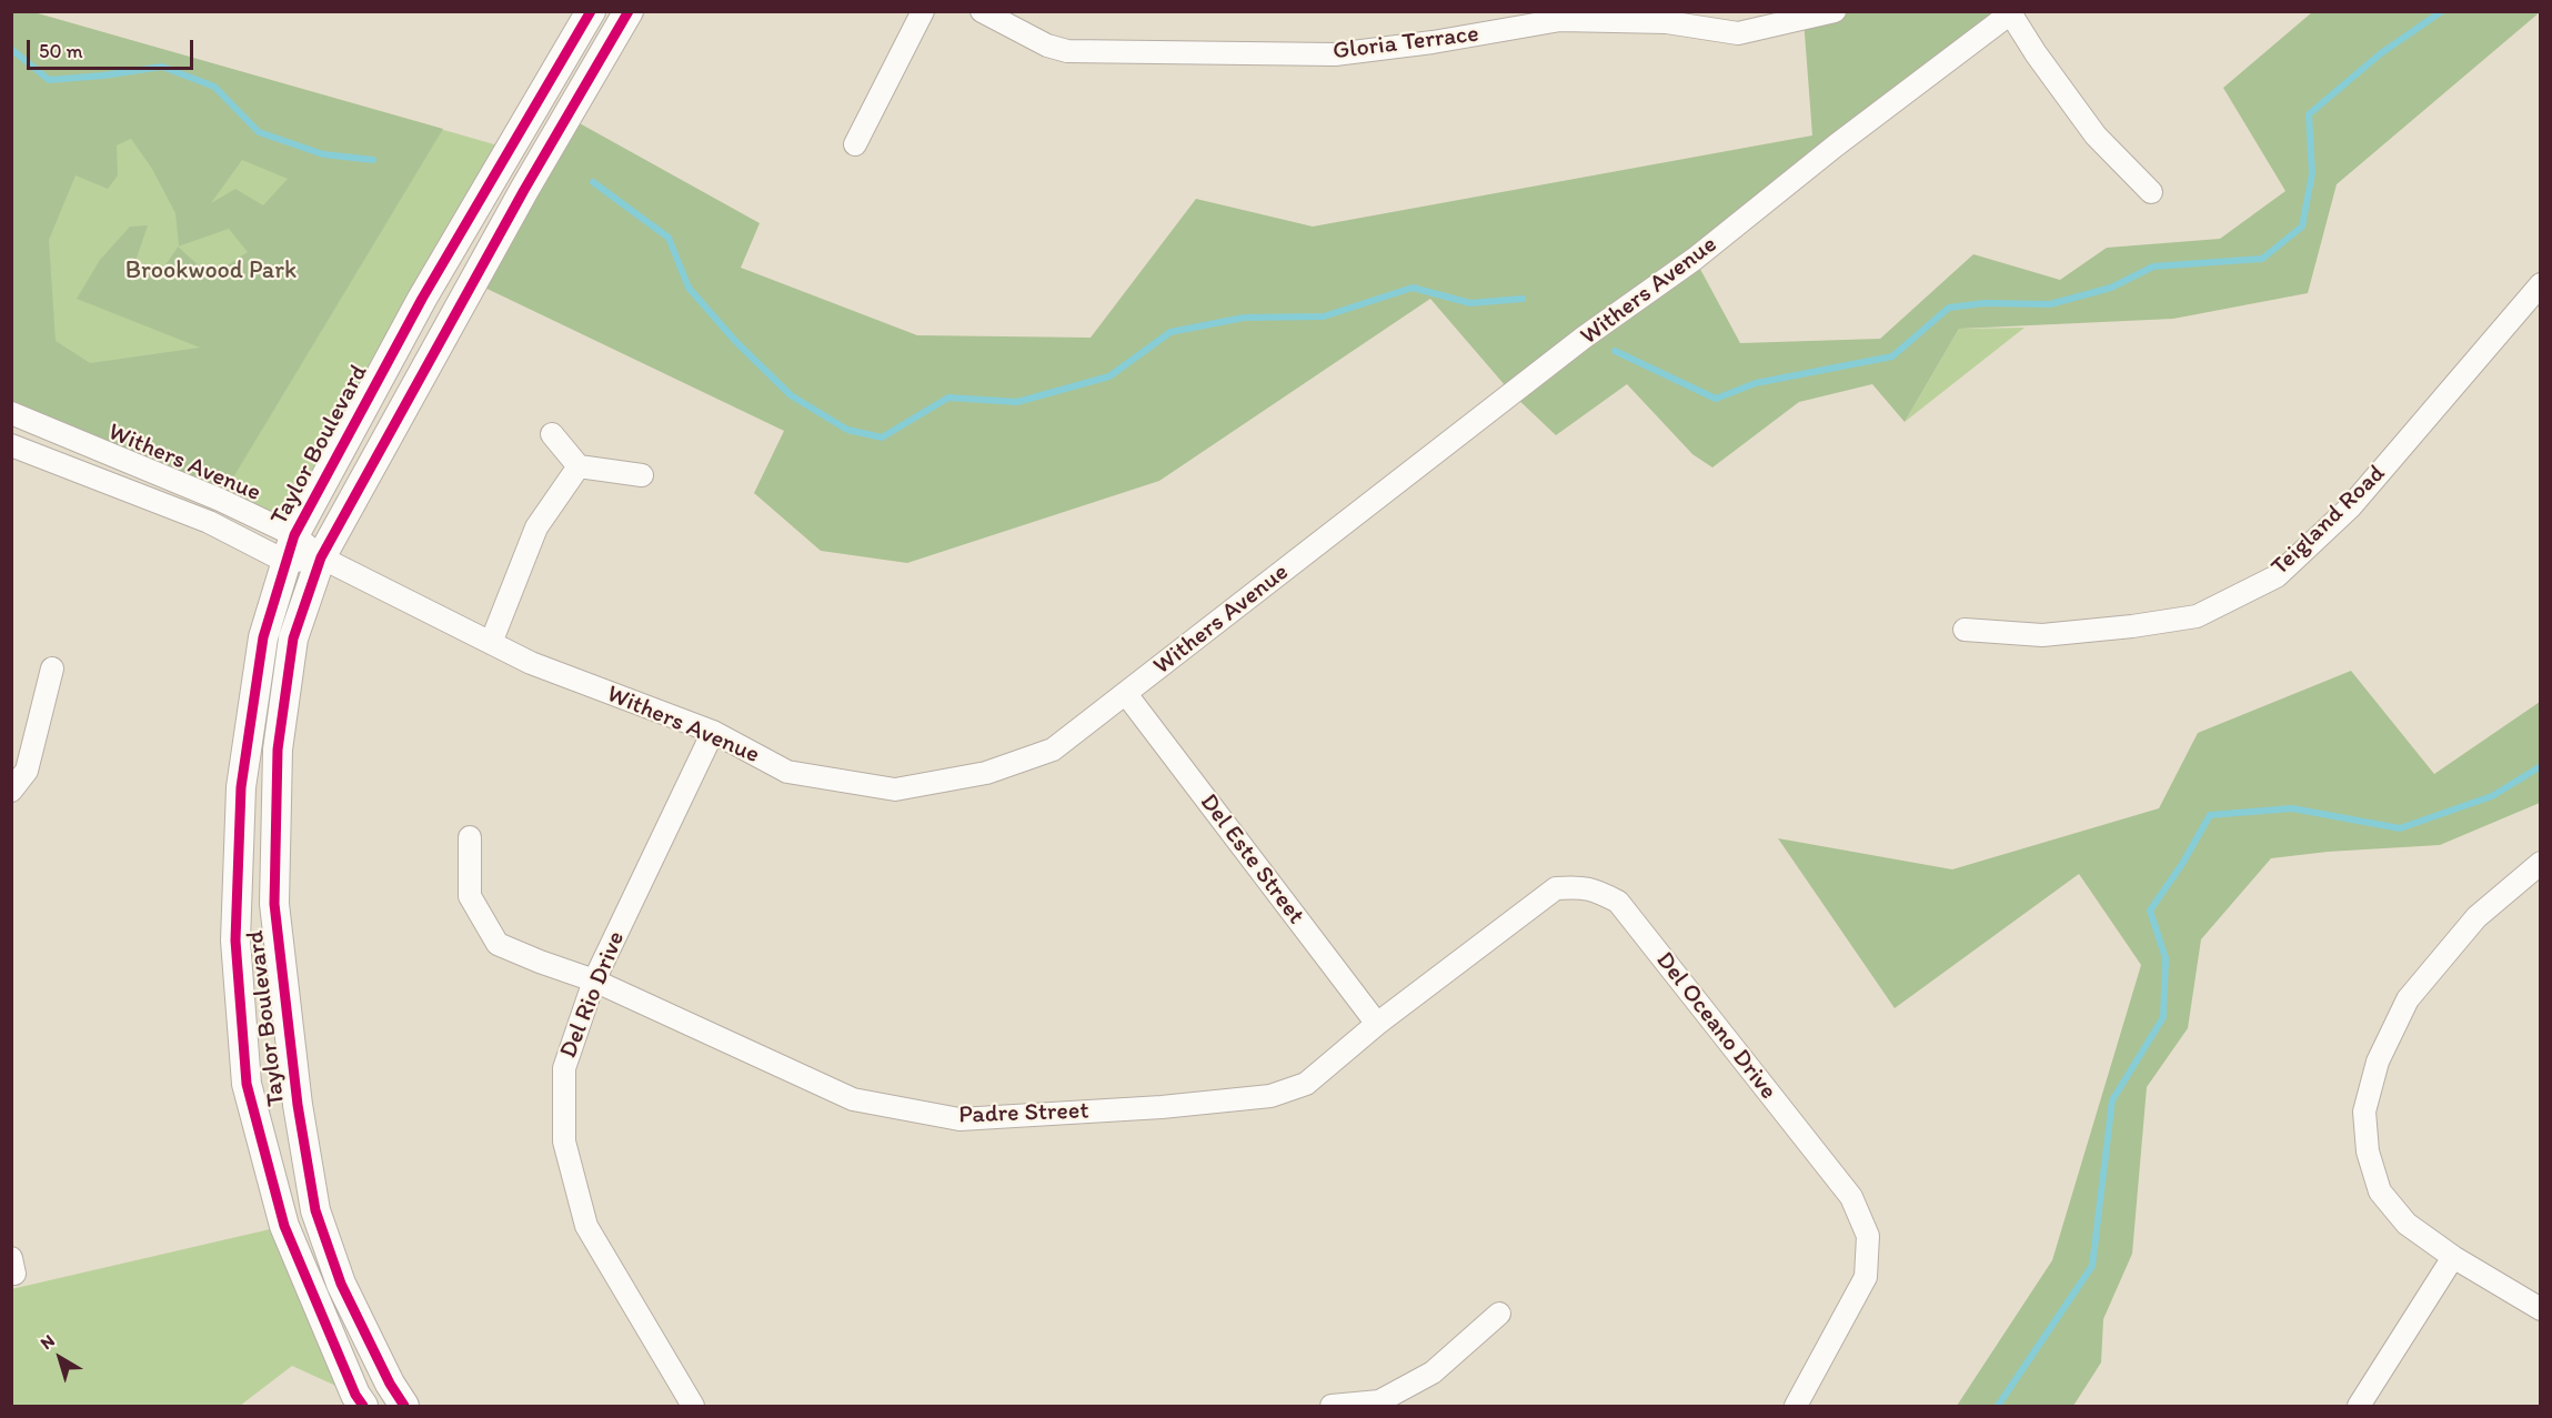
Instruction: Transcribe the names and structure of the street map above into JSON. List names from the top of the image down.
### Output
{
  "streets": {
    "main road": ["Taylor Boulevard"],
    "street": [
      "Gloria Terrace",
      "Withers Avenue",
      "Teigland Road",
      "Del Este Street",
      "Del Rio Drive",
      "Del Oceano Drive",
      "Padre Street"
    ]
  },
  "crossings": [
    ["Withers Avenue", "Taylor Boulevard"],
    ["Withers Avenue", "Del Este Street"],
    ["Withers Avenue", "Del Rio Drive"],
    ["Del Este Street", "Del Oceano Drive"],
    ["Del Este Street", "Padre Street"],
    ["Del Rio Drive", "Padre Street"],
    ["Del Oceano Drive", "Padre Street"]
  ],
  "parks": ["Brookwood Park"],
  "scale_bar": "50 m",
  "north": "top left"
}
